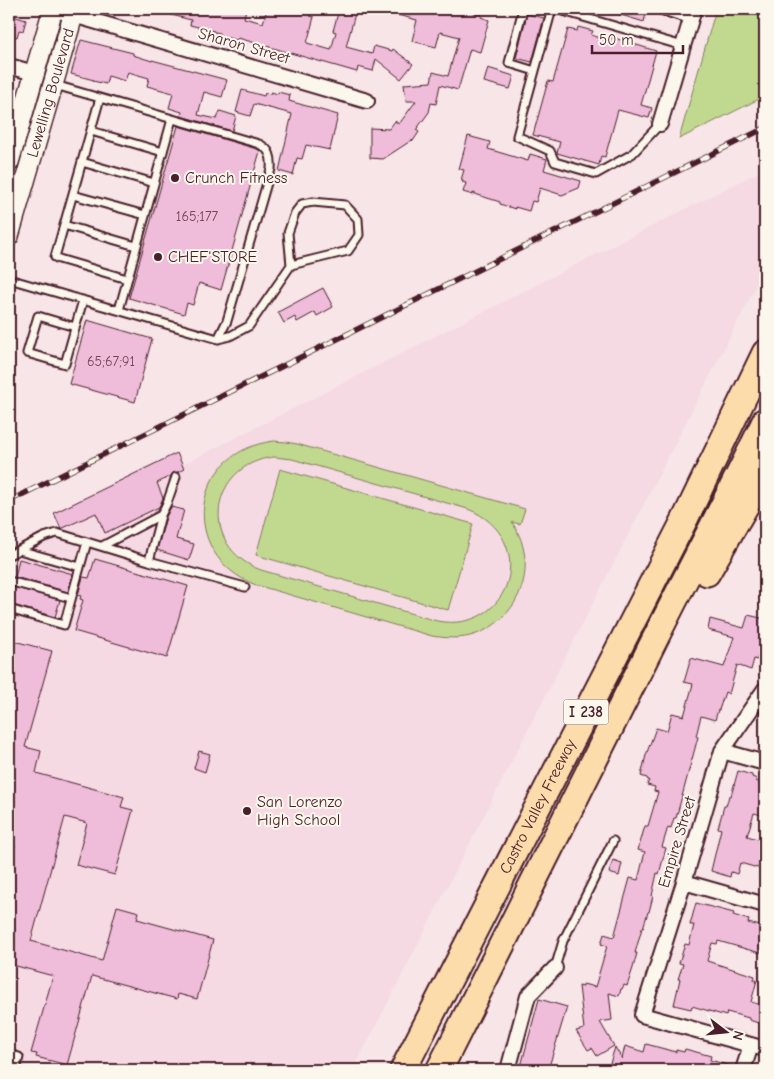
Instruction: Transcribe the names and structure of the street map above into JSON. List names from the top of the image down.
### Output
{
  "streets": {
    "highway": ["I 238", "Castro Valley Freeway"],
    "main road": ["Lewelling Boulevard"],
    "street": ["Sharon Street", "Empire Street"]
  },
  "crossings": [
    ["Sharon Street", "Lewelling Boulevard"]
  ],
  "places": ["Crunch Fitness", "CHEF'STORE", "San Lorenzo High School"],
  "house_numbers": ["165;177", "65;67;91"],
  "scale_bar": "50 m",
  "north": "right"
}
